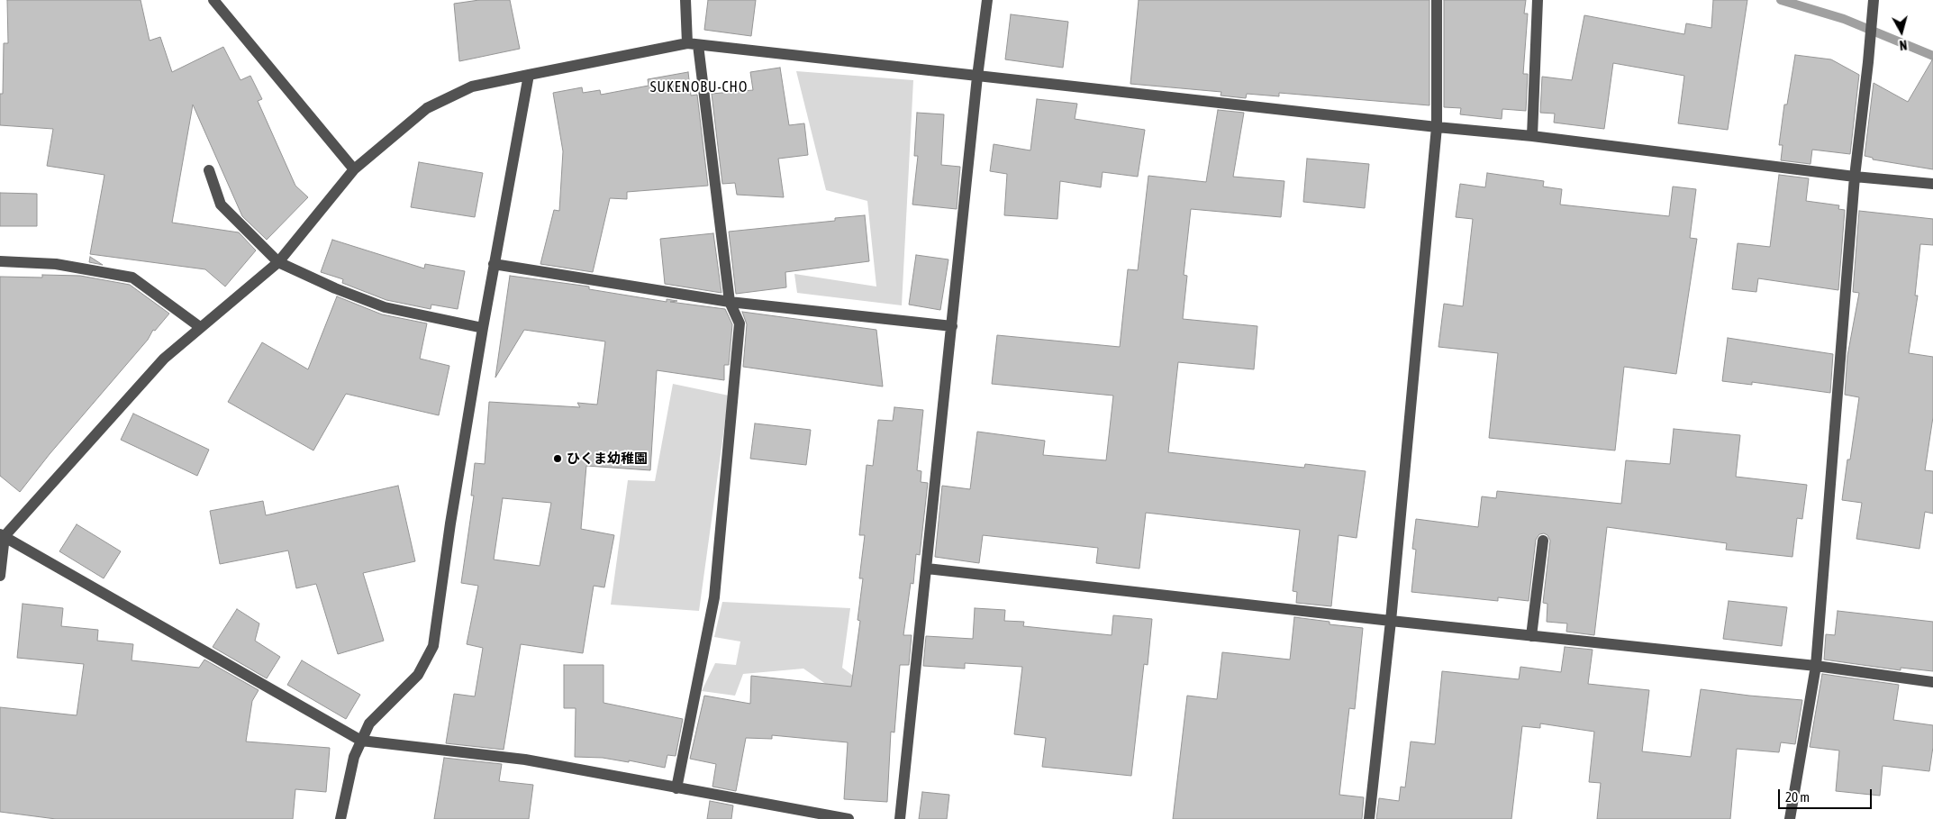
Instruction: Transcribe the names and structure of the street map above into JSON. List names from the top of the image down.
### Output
{
  "districts": ["SUKENOBU-CHO"],
  "places": ["ひくま幼稚園"],
  "scale_bar": "20 m",
  "north": "bottom"
}
